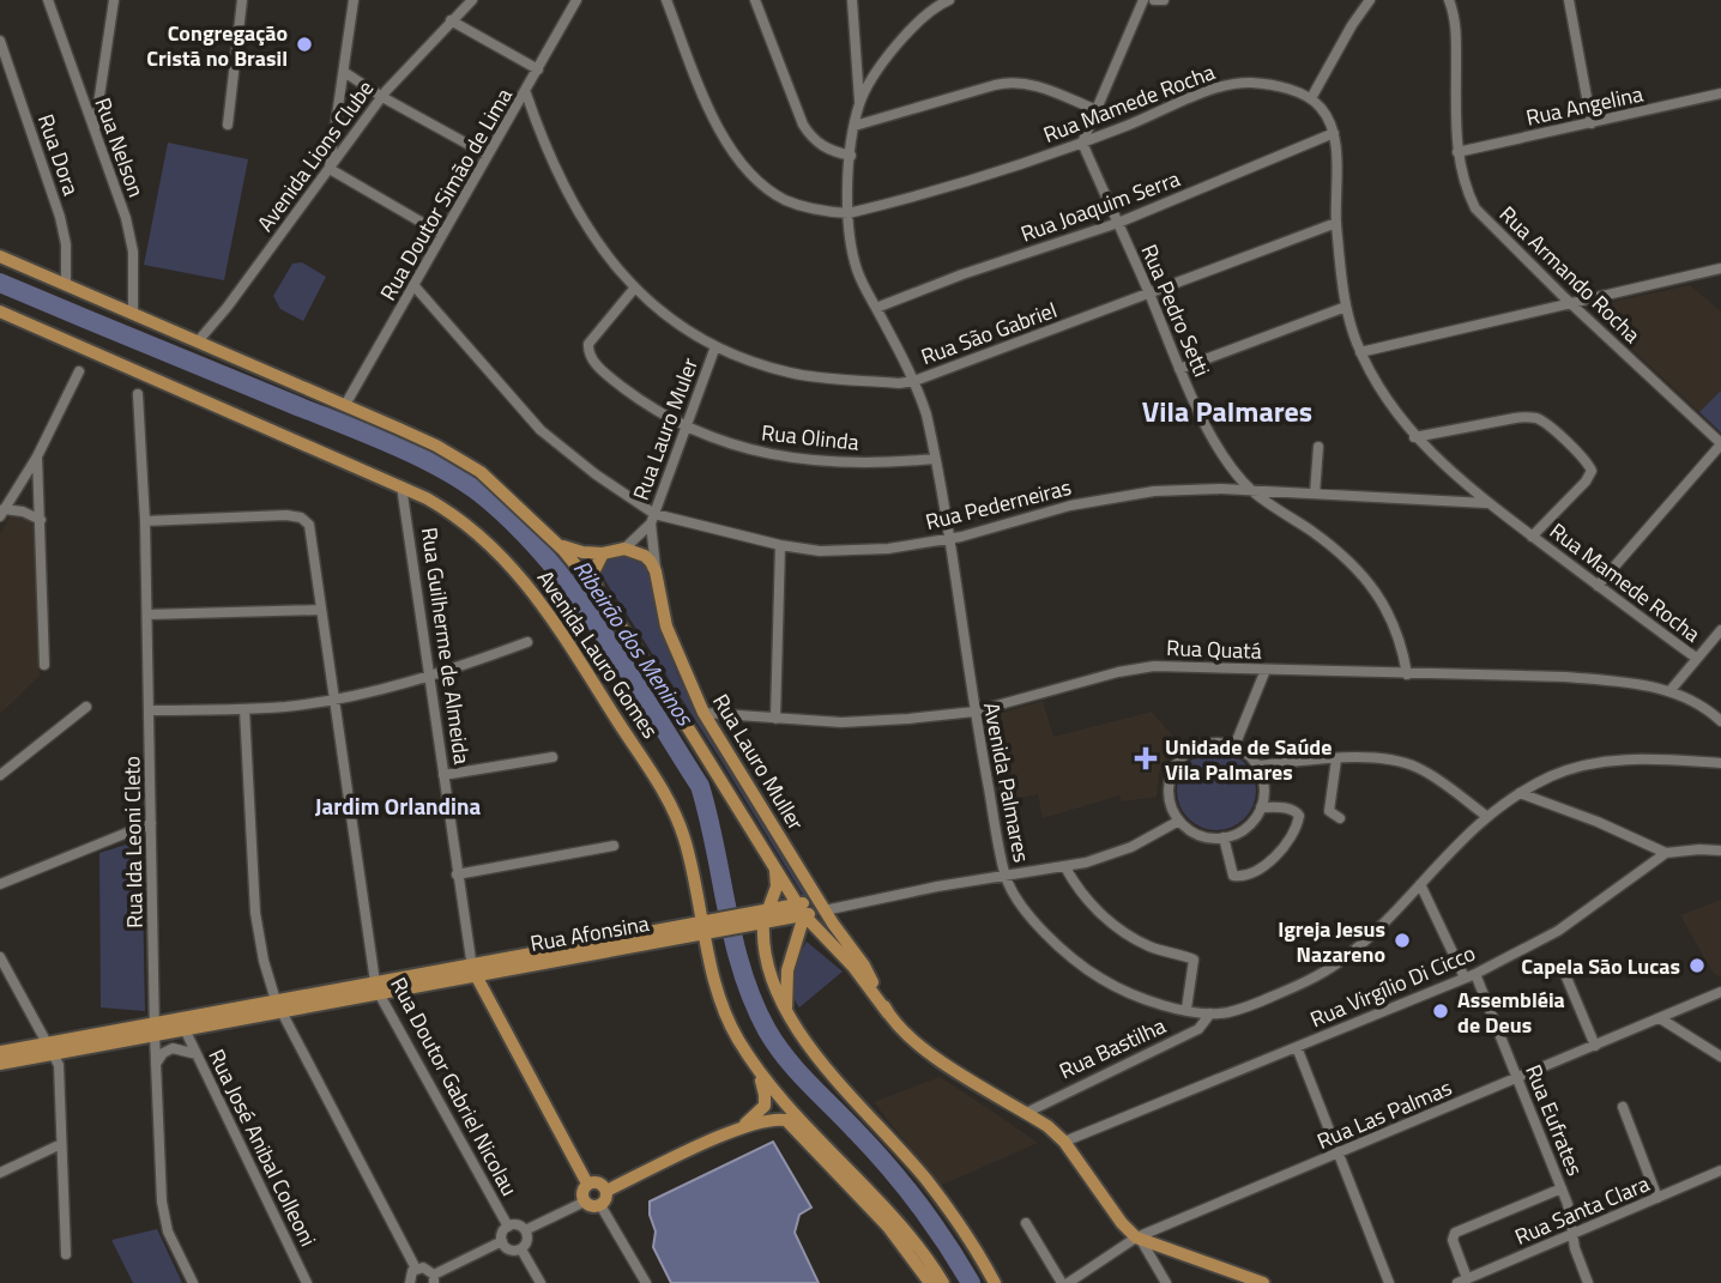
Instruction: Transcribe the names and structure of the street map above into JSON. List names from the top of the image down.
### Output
{
  "streets": {
    "main road": [
      "Rua Guilherme de Almeida",
      "Avenida Lauro Gomes",
      "Rua Lauro Muller",
      "Rua Afonsina"
    ],
    "street": [
      "Rua Mamede Rocha",
      "Rua Angelina",
      "Rua Nelson",
      "Rua Dora",
      "Avenida Lions Clube",
      "Rua Doutor Simão de Lima",
      "Rua Joaquim Serra",
      "Rua Armando Rocha",
      "Rua Pedro Setti",
      "Rua São Gabriel",
      "Rua Lauro Muler",
      "Rua Olinda",
      "Rua Pederneiras",
      "Rua Quatá",
      "Avenida Palmares",
      "Rua Ida Leoni Cleto",
      "Rua Virgílio Di Cicco",
      "Rua Bastilha",
      "Rua Doutor Gabriel Nicolau",
      "Rua Las Palmas",
      "Rua Eufrates",
      "Rua José Anibal Colleoni",
      "Rua Santa Clara"
    ]
  },
  "crossings": [
    ["Rua Mamede Rocha", "Rua Joaquim Serra"],
    ["Rua Mamede Rocha", "Rua Pedro Setti"],
    ["Rua Mamede Rocha", "Rua São Gabriel"],
    ["Rua Mamede Rocha", "Rua Pederneiras"],
    ["Rua Mamede Rocha", "Avenida Palmares"],
    ["Rua Angelina", "Rua Armando Rocha"],
    ["Rua Nelson", "Avenida Lauro Gomes"],
    ["Rua Dora", "Avenida Lauro Gomes"],
    ["Avenida Lions Clube", "Avenida Lauro Gomes"],
    ["Rua Doutor Simão de Lima", "Rua São Gabriel"],
    ["Rua Doutor Simão de Lima", "Rua Pederneiras"],
    ["Rua Doutor Simão de Lima", "Avenida Lauro Gomes"],
    ["Rua Joaquim Serra", "Rua Pedro Setti"],
    ["Rua Joaquim Serra", "Avenida Palmares"],
    ["Rua Pedro Setti", "Rua São Gabriel"],
    ["Rua Pedro Setti", "Rua Pederneiras"],
    ["Rua Pedro Setti", "Rua Quatá"],
    ["Rua São Gabriel", "Rua Lauro Muler"],
    ["Rua São Gabriel", "Rua Olinda"],
    ["Rua São Gabriel", "Avenida Palmares"],
    ["Rua Lauro Muler", "Rua Olinda"],
    ["Rua Lauro Muler", "Rua Pederneiras"],
    ["Rua Lauro Muler", "Rua Lauro Muller"],
    ["Rua Olinda", "Avenida Palmares"],
    ["Rua Pederneiras", "Avenida Palmares"],
    ["Rua Guilherme de Almeida", "Avenida Lauro Gomes"],
    ["Rua Guilherme de Almeida", "Rua Afonsina"],
    ["Rua Quatá", "Rua Lauro Muller"],
    ["Rua Quatá", "Avenida Palmares"],
    ["Avenida Lauro Gomes", "Rua Lauro Muller"],
    ["Avenida Lauro Gomes", "Rua Afonsina"],
    ["Rua Lauro Muller", "Rua Afonsina"],
    ["Rua Lauro Muller", "Rua Virgílio Di Cicco"],
    ["Rua Lauro Muller", "Rua Bastilha"],
    ["Rua Lauro Muller", "Rua Las Palmas"],
    ["Avenida Palmares", "Rua Afonsina"],
    ["Avenida Palmares", "Rua Bastilha"],
    ["Avenida Palmares", "Rua Eufrates"],
    ["Rua Ida Leoni Cleto", "Rua Afonsina"],
    ["Rua Ida Leoni Cleto", "Rua Doutor Gabriel Nicolau"],
    ["Rua Afonsina", "Rua Doutor Gabriel Nicolau"],
    ["Rua Afonsina", "Rua José Anibal Colleoni"],
    ["Rua Virgílio Di Cicco", "Rua Eufrates"],
    ["Rua Las Palmas", "Rua Eufrates"],
    ["Rua Eufrates", "Rua Santa Clara"]
  ],
  "districts": ["Vila Palmares", "Jardim Orlandina"],
  "water": ["Ribeirão dos Meninos"],
  "places": {
    "other": [
      "Congregação Cristã no Brasil",
      "Igreja Jesus Nazareno",
      "Capela São Lucas",
      "Assembléia de Deus"
    ],
    "health": ["Unidade de Saúde Vila Palmares"]
  }
}
